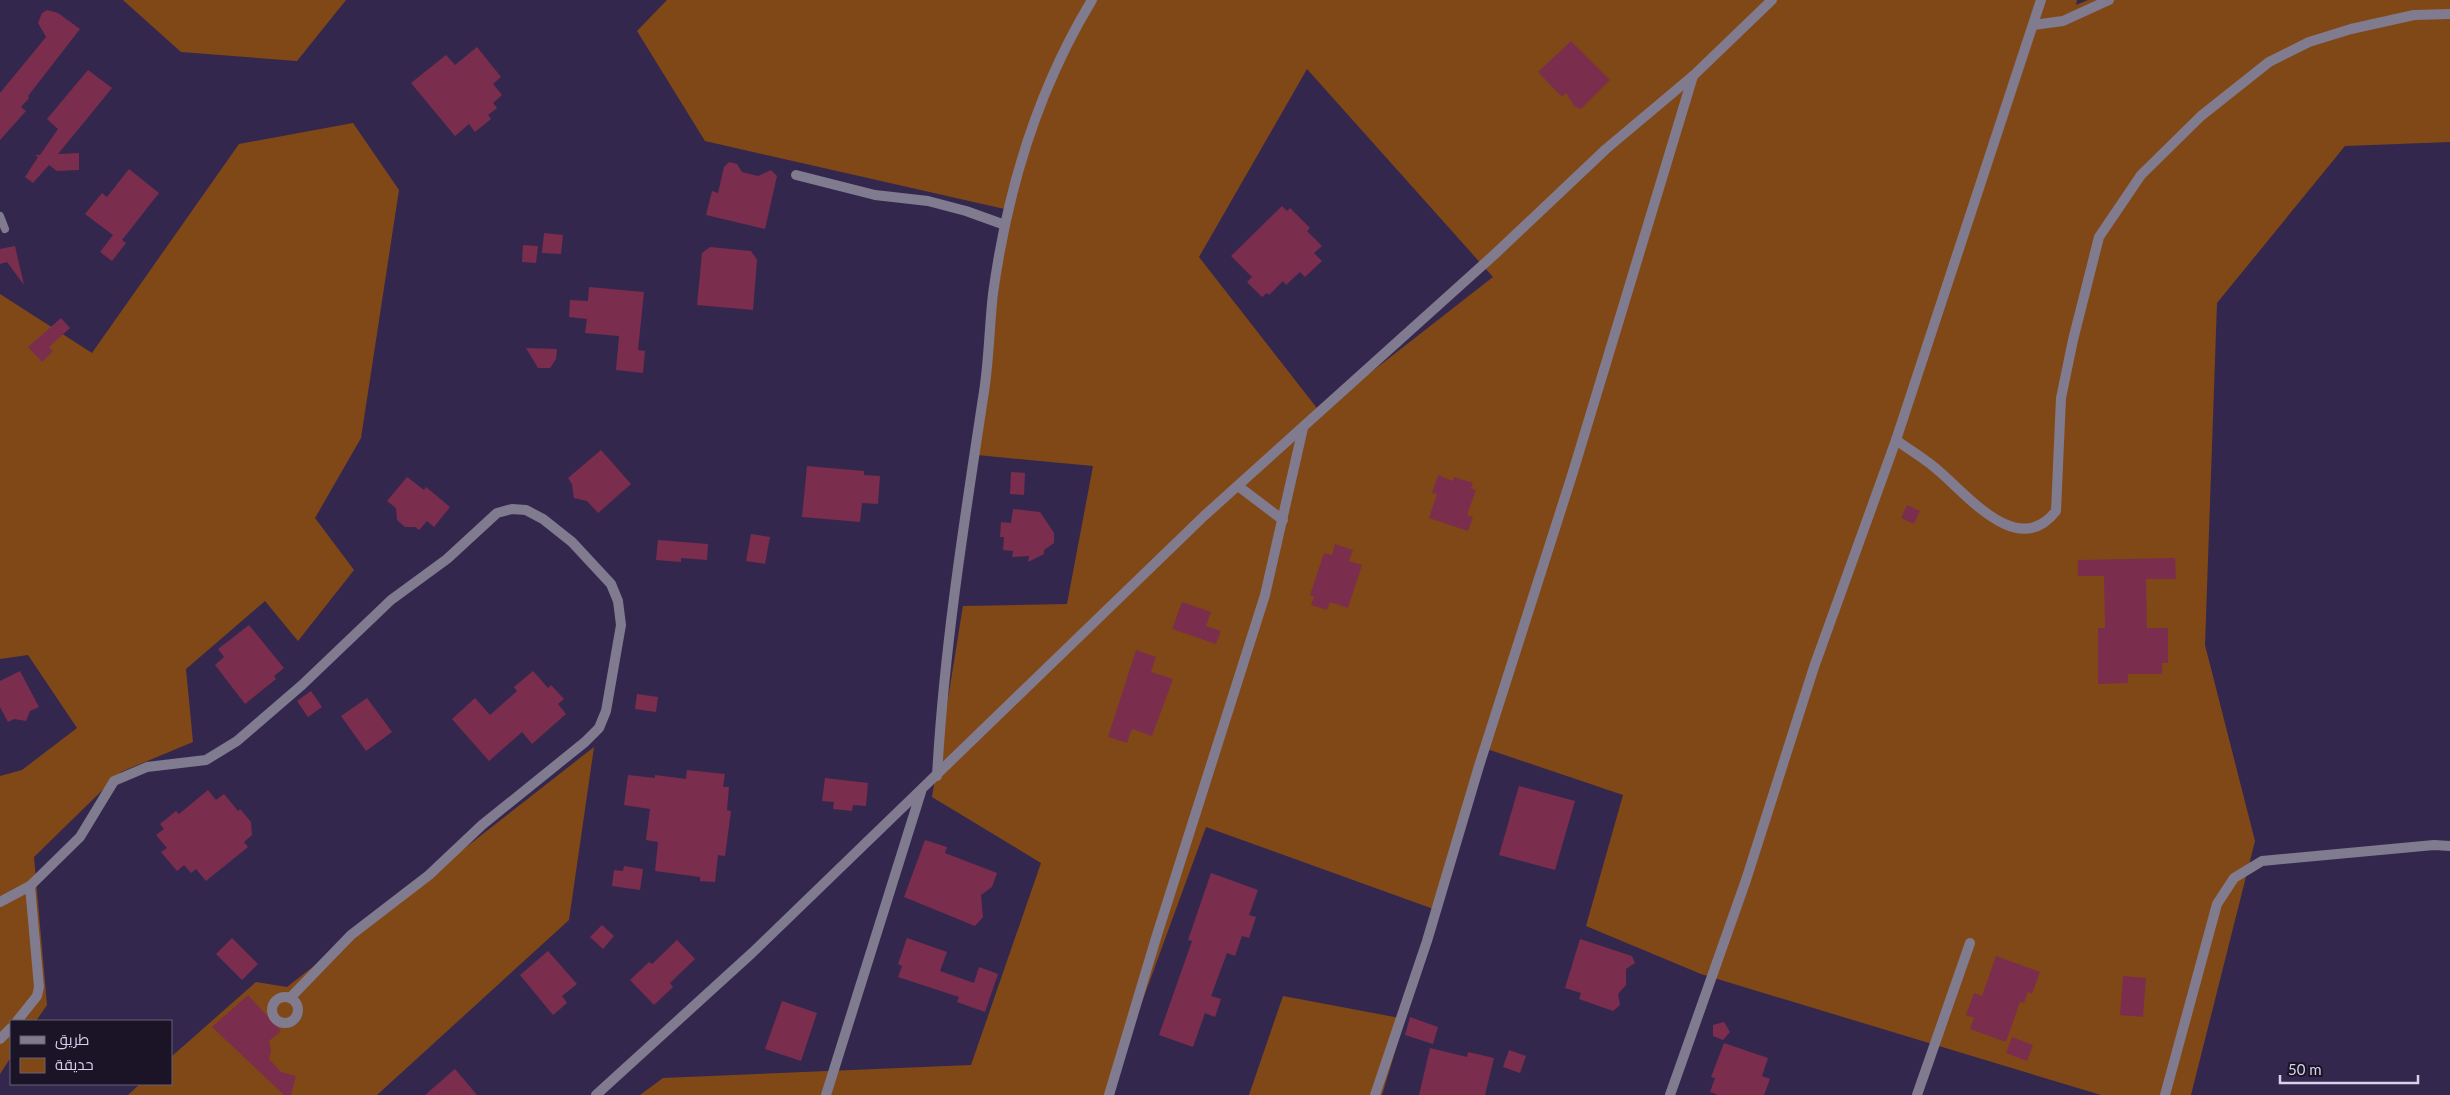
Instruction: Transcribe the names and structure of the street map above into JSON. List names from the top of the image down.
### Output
{
  "legend": ["طريق", "حديقة"],
  "scale_bar": "50 m"
}
